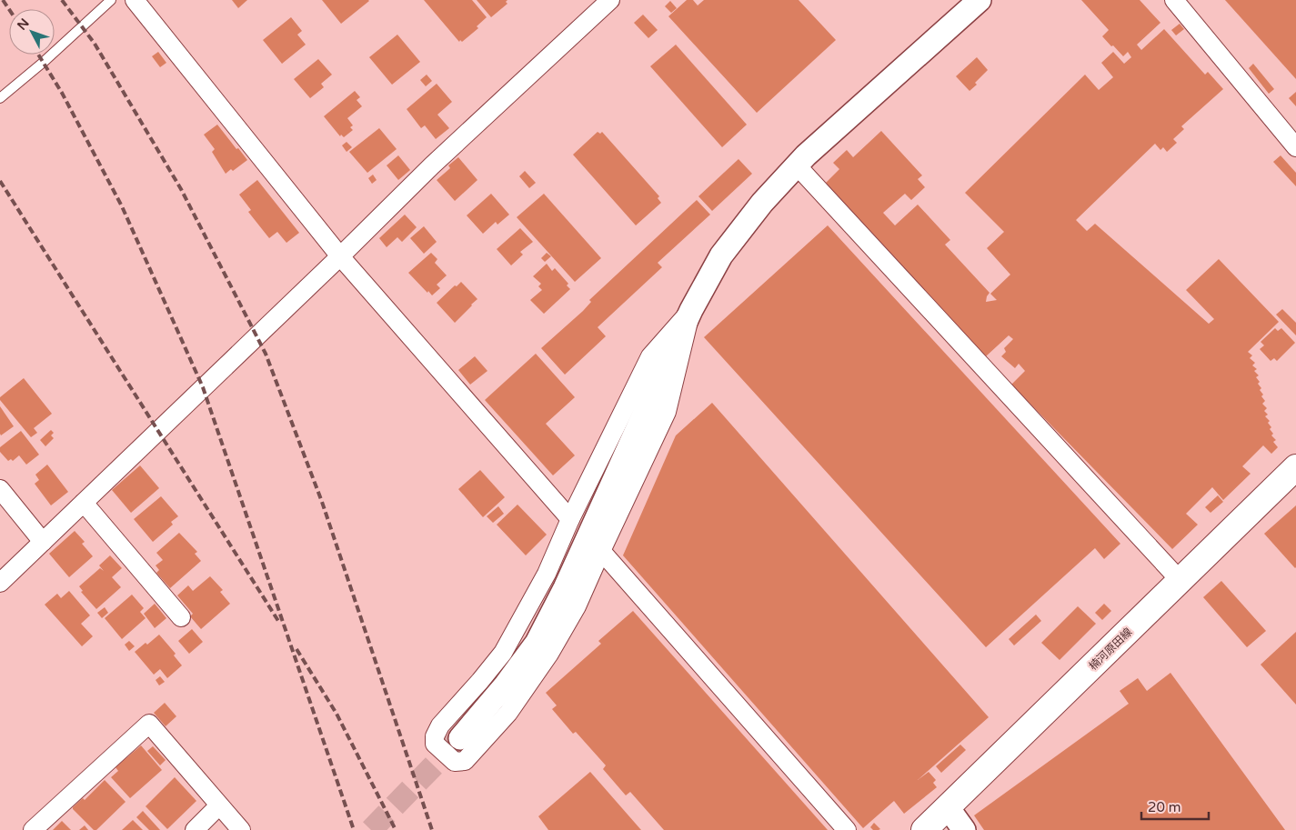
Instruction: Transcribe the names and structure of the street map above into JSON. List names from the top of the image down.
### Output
{
  "streets": {
    "main road": ["楠河原田線"]
  },
  "scale_bar": "20 m",
  "north": "top left"
}
